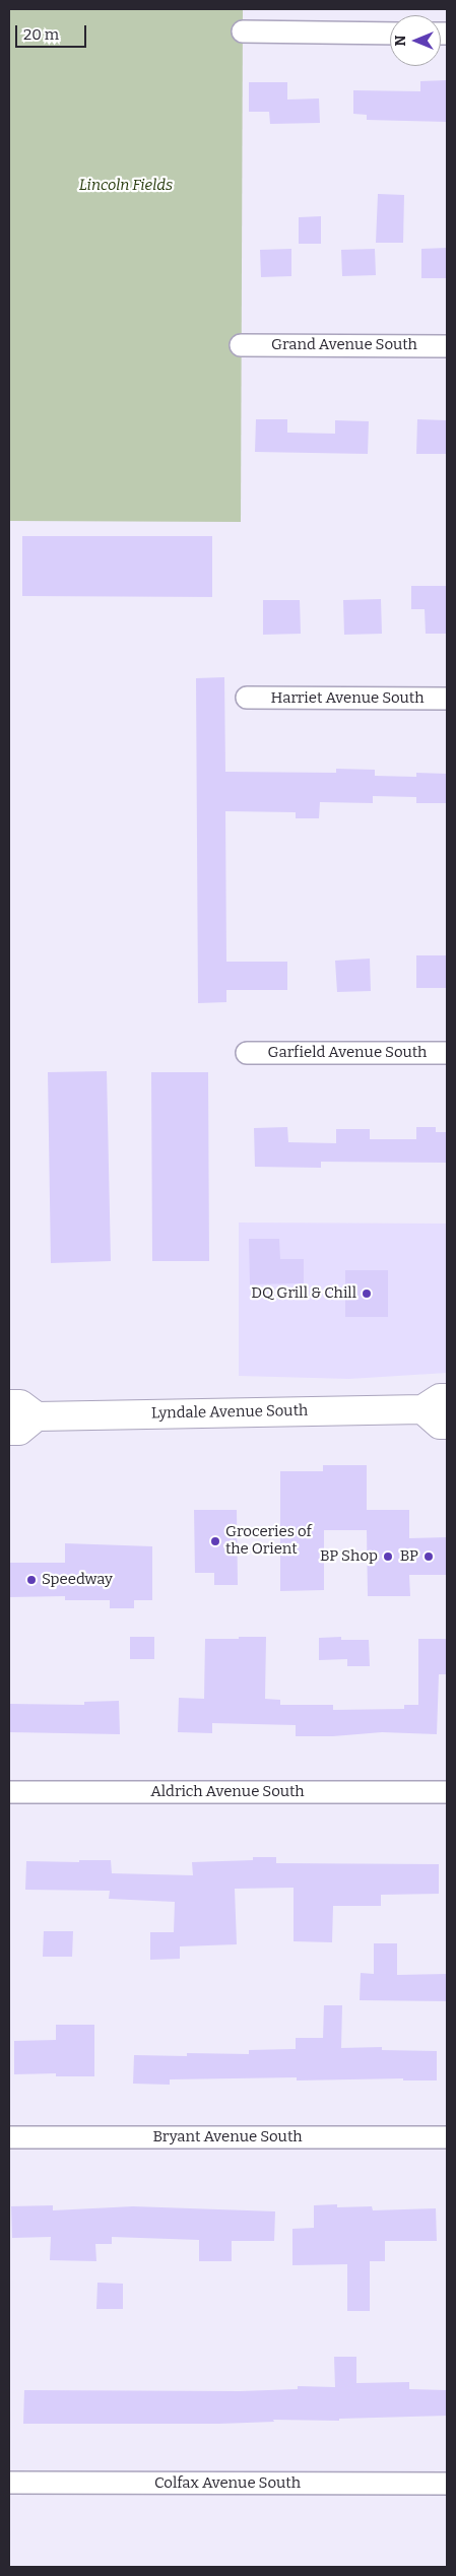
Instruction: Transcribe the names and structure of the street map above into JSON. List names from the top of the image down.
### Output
{
  "streets": {
    "main road": ["Lyndale Avenue South"],
    "street": [
      "Grand Avenue South",
      "Harriet Avenue South",
      "Garfield Avenue South",
      "Aldrich Avenue South",
      "Bryant Avenue South",
      "Colfax Avenue South"
    ]
  },
  "parks": ["Lincoln Fields"],
  "places": [
    "DQ Grill & Chill",
    "Groceries of the Orient",
    "BP Shop",
    "BP",
    "Speedway"
  ],
  "scale_bar": "20 m",
  "north": "left"
}
